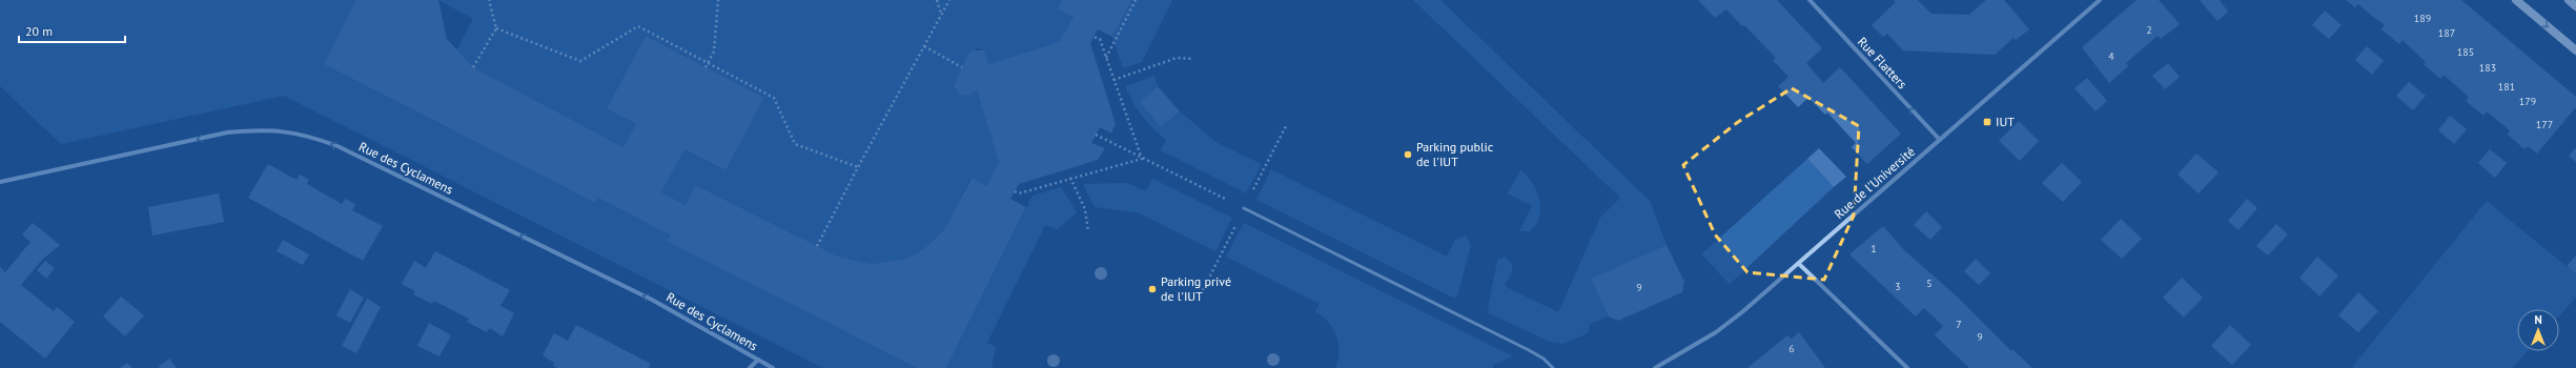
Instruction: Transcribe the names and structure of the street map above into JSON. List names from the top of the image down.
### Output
{
  "streets": {
    "street": ["Rue Flatters", "Rue des Cyclamens", "Rue de l'Université"]
  },
  "crossings": [
    ["Rue Flatters", "Rue de l'Université"]
  ],
  "one_way": ["Rue Flatters", "Rue des Cyclamens"],
  "places": {
    "transit": ["IUT"],
    "other": ["Parking public de l'IUT", "Parking privé de l'IUT"]
  },
  "house_numbers": [
    "189",
    "2",
    "187",
    "185",
    "4",
    "183",
    "181",
    "179",
    "177",
    "1",
    "5",
    "3",
    "9",
    "7",
    "9",
    "6"
  ],
  "scale_bar": "20 m",
  "north": "top"
}
